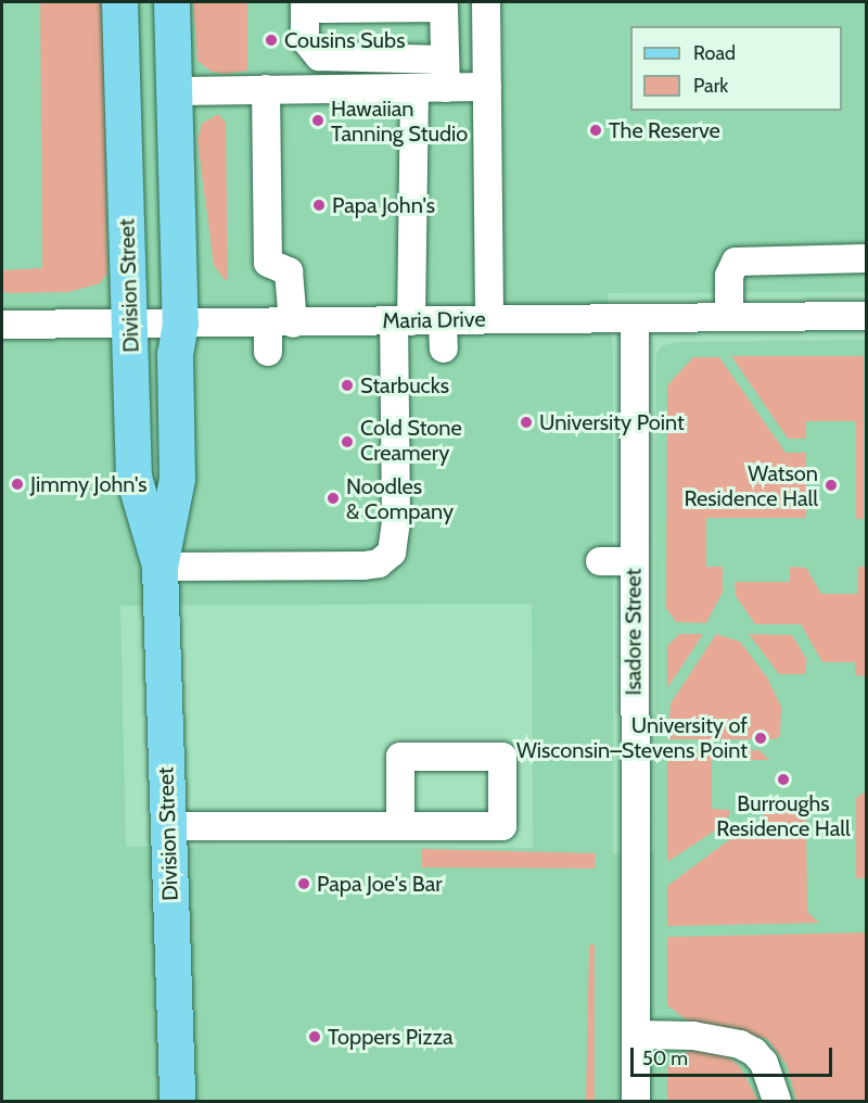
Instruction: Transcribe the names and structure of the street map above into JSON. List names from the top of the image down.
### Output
{
  "streets": {
    "main road": ["Division Street"],
    "street": ["Maria Drive", "Isadore Street"]
  },
  "crossings": [
    ["Division Street", "Maria Drive"],
    ["Maria Drive", "Isadore Street"]
  ],
  "places": [
    "Cousins Subs",
    "Hawaiian Tanning Studio",
    "The Reserve",
    "Papa John's",
    "Starbucks",
    "University Point",
    "Cold Stone Creamery",
    "Jimmy John's",
    "Watson Residence Hall",
    "Noodles & Company",
    "University of Wisconsin–Stevens Point",
    "Burroughs Residence Hall",
    "Papa Joe's Bar",
    "Toppers Pizza"
  ],
  "legend": ["Road", "Park"],
  "scale_bar": "50 m"
}
